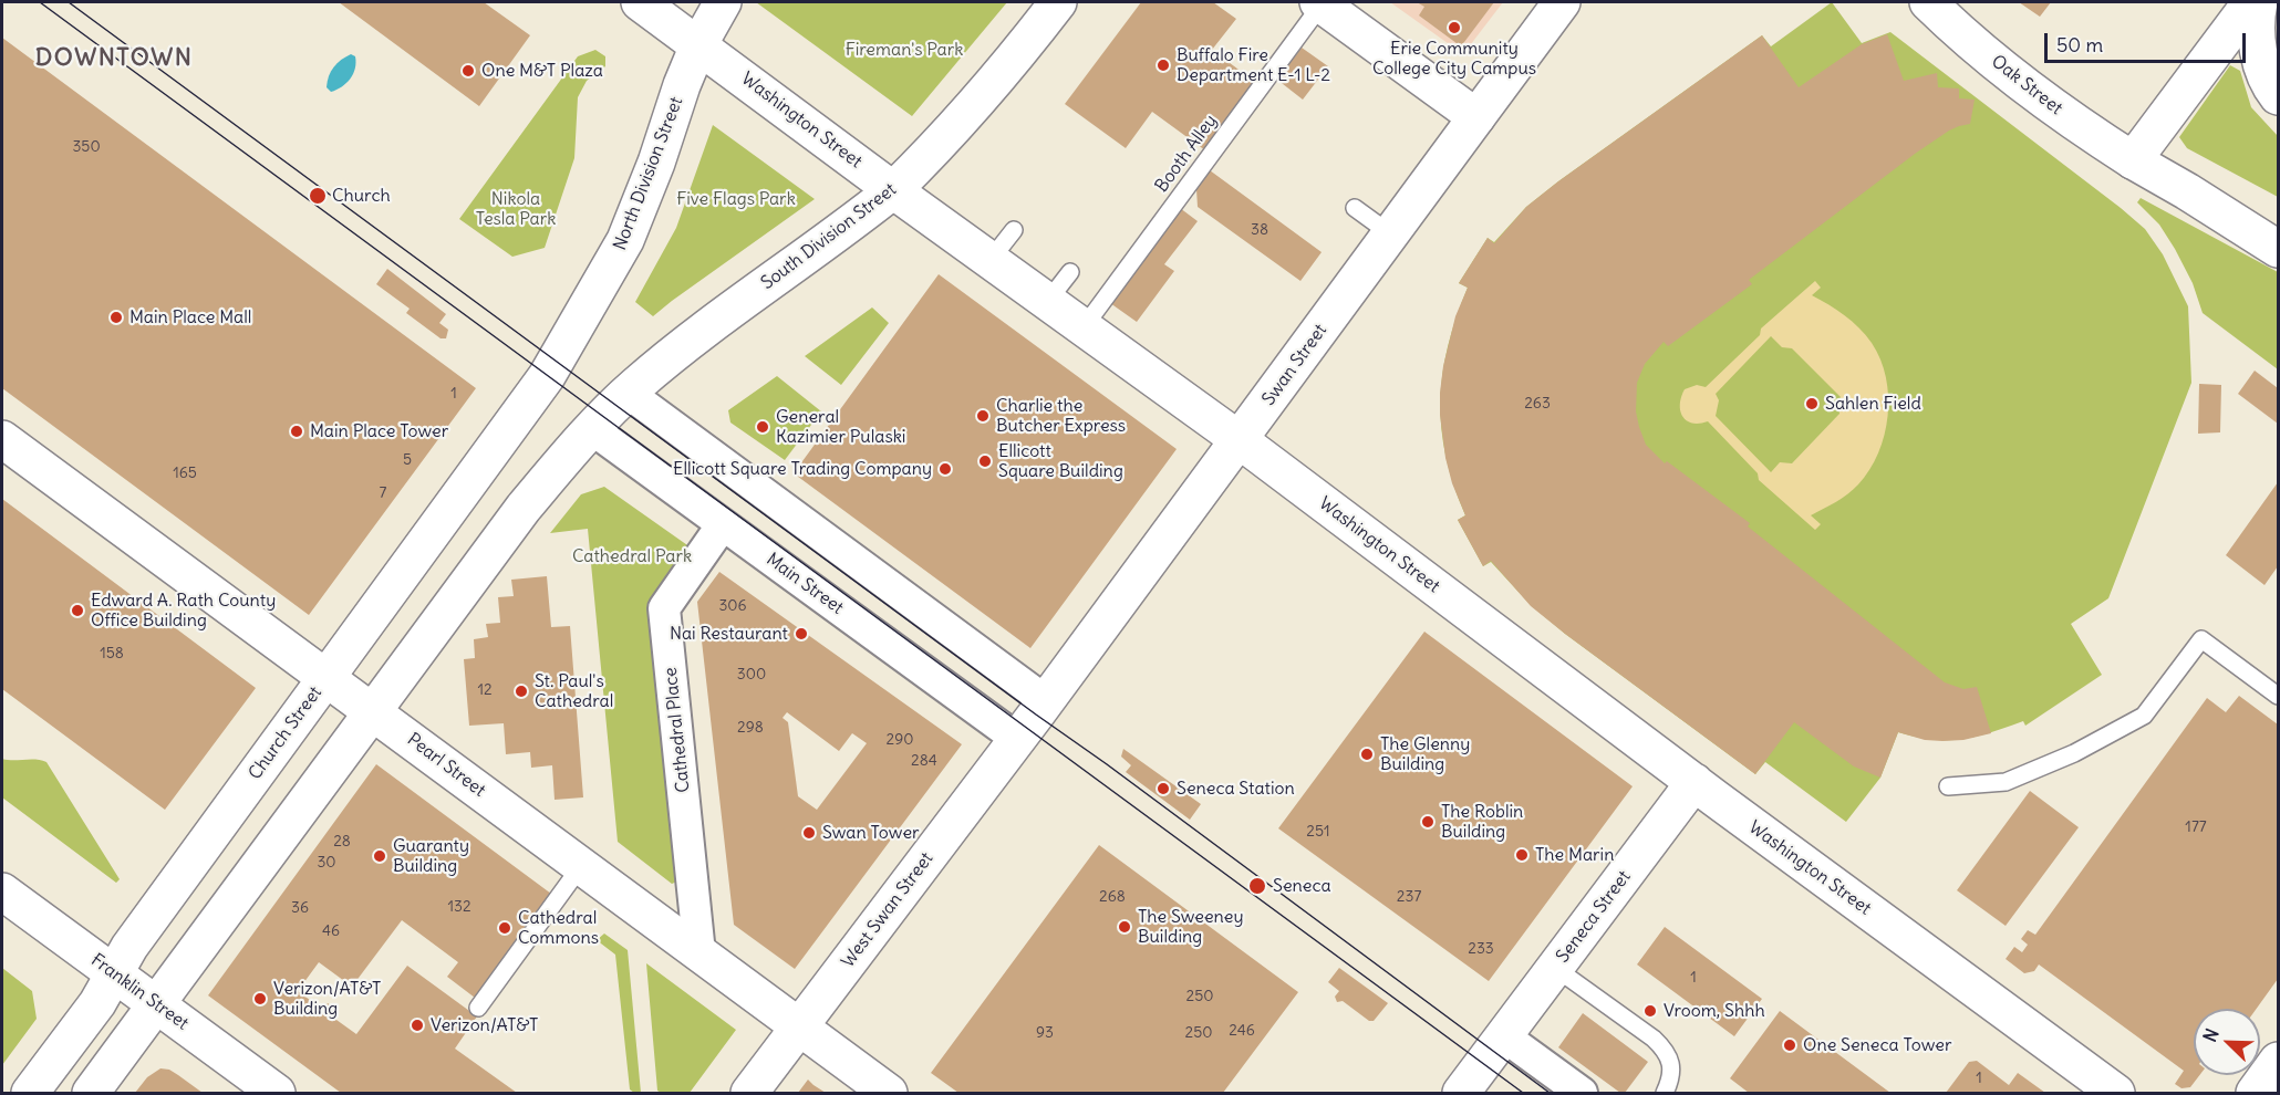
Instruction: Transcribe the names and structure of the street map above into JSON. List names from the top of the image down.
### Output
{
  "streets": {
    "main road": [
      "Oak Street",
      "Washington Street",
      "North Division Street",
      "South Division Street",
      "Swan Street",
      "Church Street",
      "Pearl Street",
      "West Swan Street",
      "Seneca Street",
      "Franklin Street"
    ],
    "street": ["Main Street", "Cathedral Place"],
    "lane": ["Booth Alley"]
  },
  "crossings": [
    ["Washington Street", "Booth Alley"],
    ["Washington Street", "North Division Street"],
    ["Washington Street", "South Division Street"],
    ["Washington Street", "Swan Street"],
    ["Washington Street", "Seneca Street"],
    ["North Division Street", "Church Street"],
    ["South Division Street", "Main Street"],
    ["Swan Street", "Main Street"],
    ["Swan Street", "West Swan Street"],
    ["Main Street", "Cathedral Place"],
    ["Main Street", "West Swan Street"],
    ["Cathedral Place", "Pearl Street"],
    ["Church Street", "Pearl Street"],
    ["Church Street", "Franklin Street"],
    ["Pearl Street", "West Swan Street"]
  ],
  "districts": ["DOWNTOWN"],
  "parks": [
    "Fireman's Park",
    "Nikola Tesla Park",
    "Five Flags Park",
    "Cathedral Park"
  ],
  "places": [
    "Erie Community College City Campus",
    "Buffalo Fire Department E-1 L-2",
    "One M&T Plaza",
    "Church",
    "Main Place Mall",
    "Sahlen Field",
    "Charlie the Butcher Express",
    "General Kazimier Pulaski",
    "Main Place Tower",
    "Ellicott Square Building",
    "Ellicott Square Trading Company",
    "Edward A. Rath County Office Building",
    "Nai Restaurant",
    "St. Paul's Cathedral",
    "The Glenny Building",
    "Seneca Station",
    "The Roblin Building",
    "Swan Tower",
    "The Marin",
    "Guaranty Building",
    "Seneca",
    "The Sweeney Building",
    "Cathedral Commons",
    "Verizon/AT&T Building",
    "Vroom, Shhh",
    "Verizon/AT&T",
    "One Seneca Tower"
  ],
  "house_numbers": [
    "350",
    "38",
    "1",
    "263",
    "5",
    "165",
    "7",
    "306",
    "158",
    "300",
    "12",
    "298",
    "290",
    "284",
    "177",
    "251",
    "28",
    "30",
    "268",
    "237",
    "132",
    "36",
    "46",
    "233",
    "1",
    "250",
    "246",
    "93",
    "250",
    "1"
  ],
  "scale_bar": "50 m",
  "north": "top left"
}
